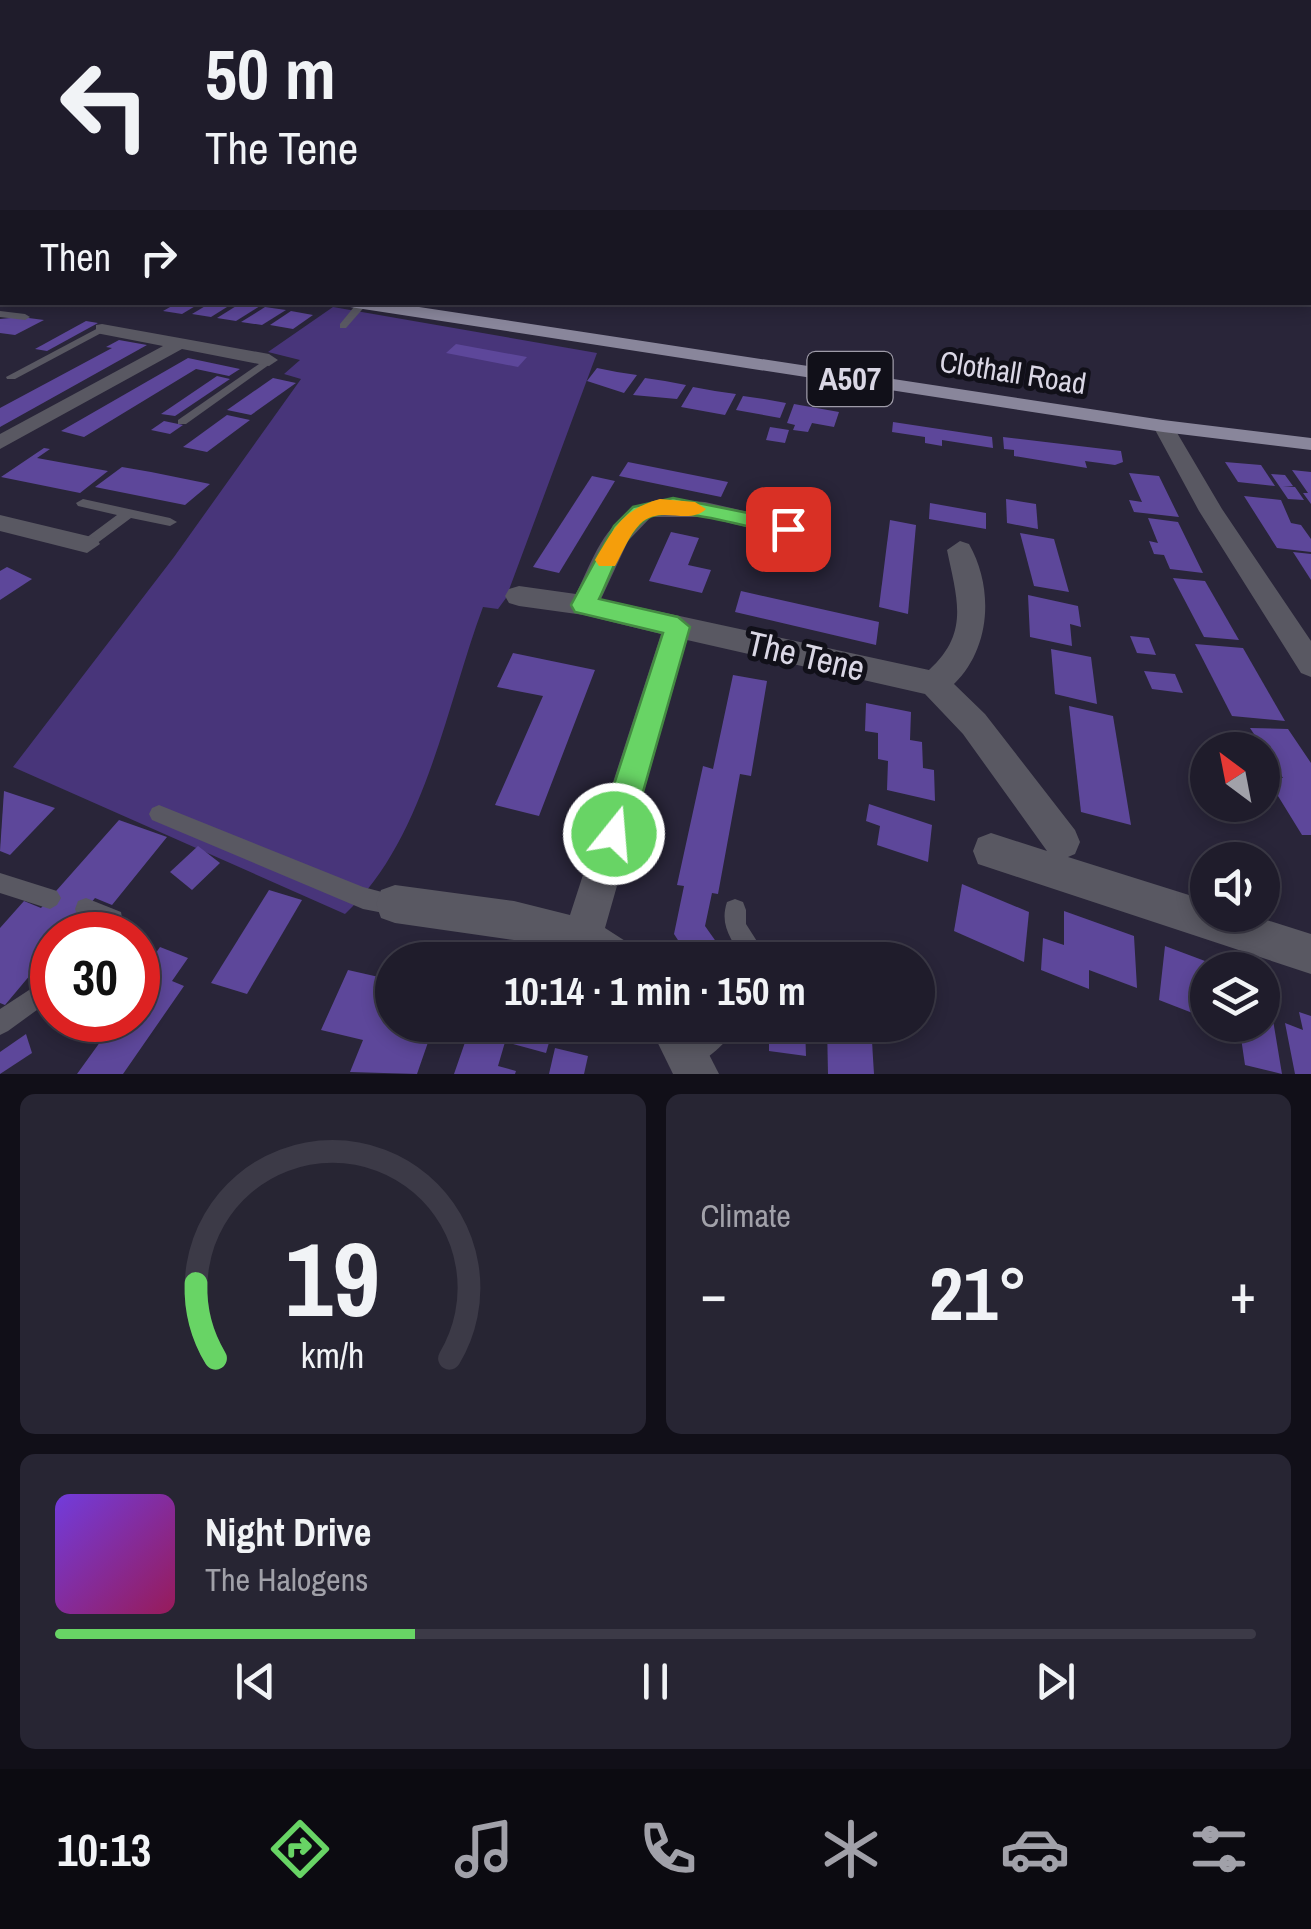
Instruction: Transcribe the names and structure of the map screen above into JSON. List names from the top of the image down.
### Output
{
  "streets": {
    "main road": ["Clothall Road", "A507"],
    "street": ["The Tene"]
  },
  "north": "top left",
  "page": {
    "turn": ["50 m", "The Tene"],
    "then": "Then",
    "limit": "30",
    "trip": "10:14 · 1 min · 150 m",
    "tile": "Climate",
    "heat": ["−", "21°", "+"],
    "song": ["Night Drive", "The Halogens"],
    "tabs": "10:13",
    "gauge": ["19", "km/h"]
  }
}
